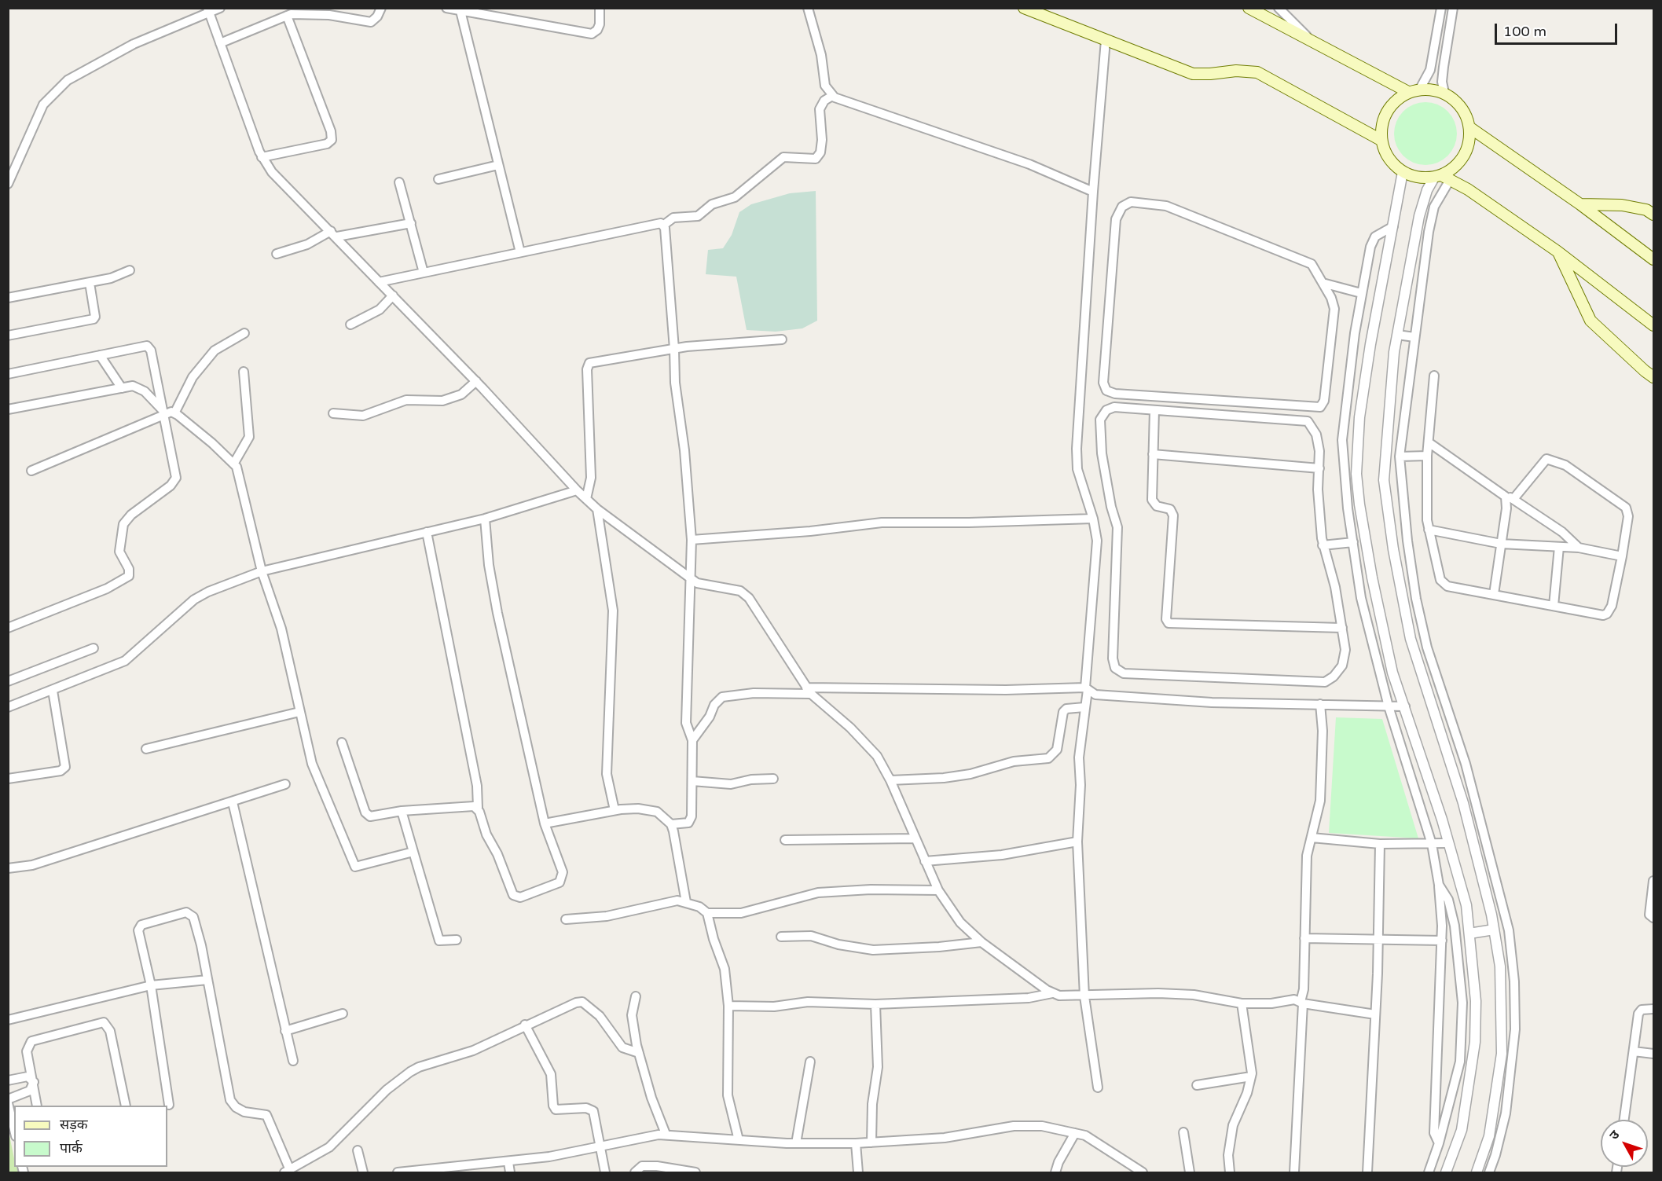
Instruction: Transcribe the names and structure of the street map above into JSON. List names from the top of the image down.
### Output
{
  "legend": ["सड़क", "पार्क"],
  "scale_bar": "100 m",
  "north": "top left"
}
